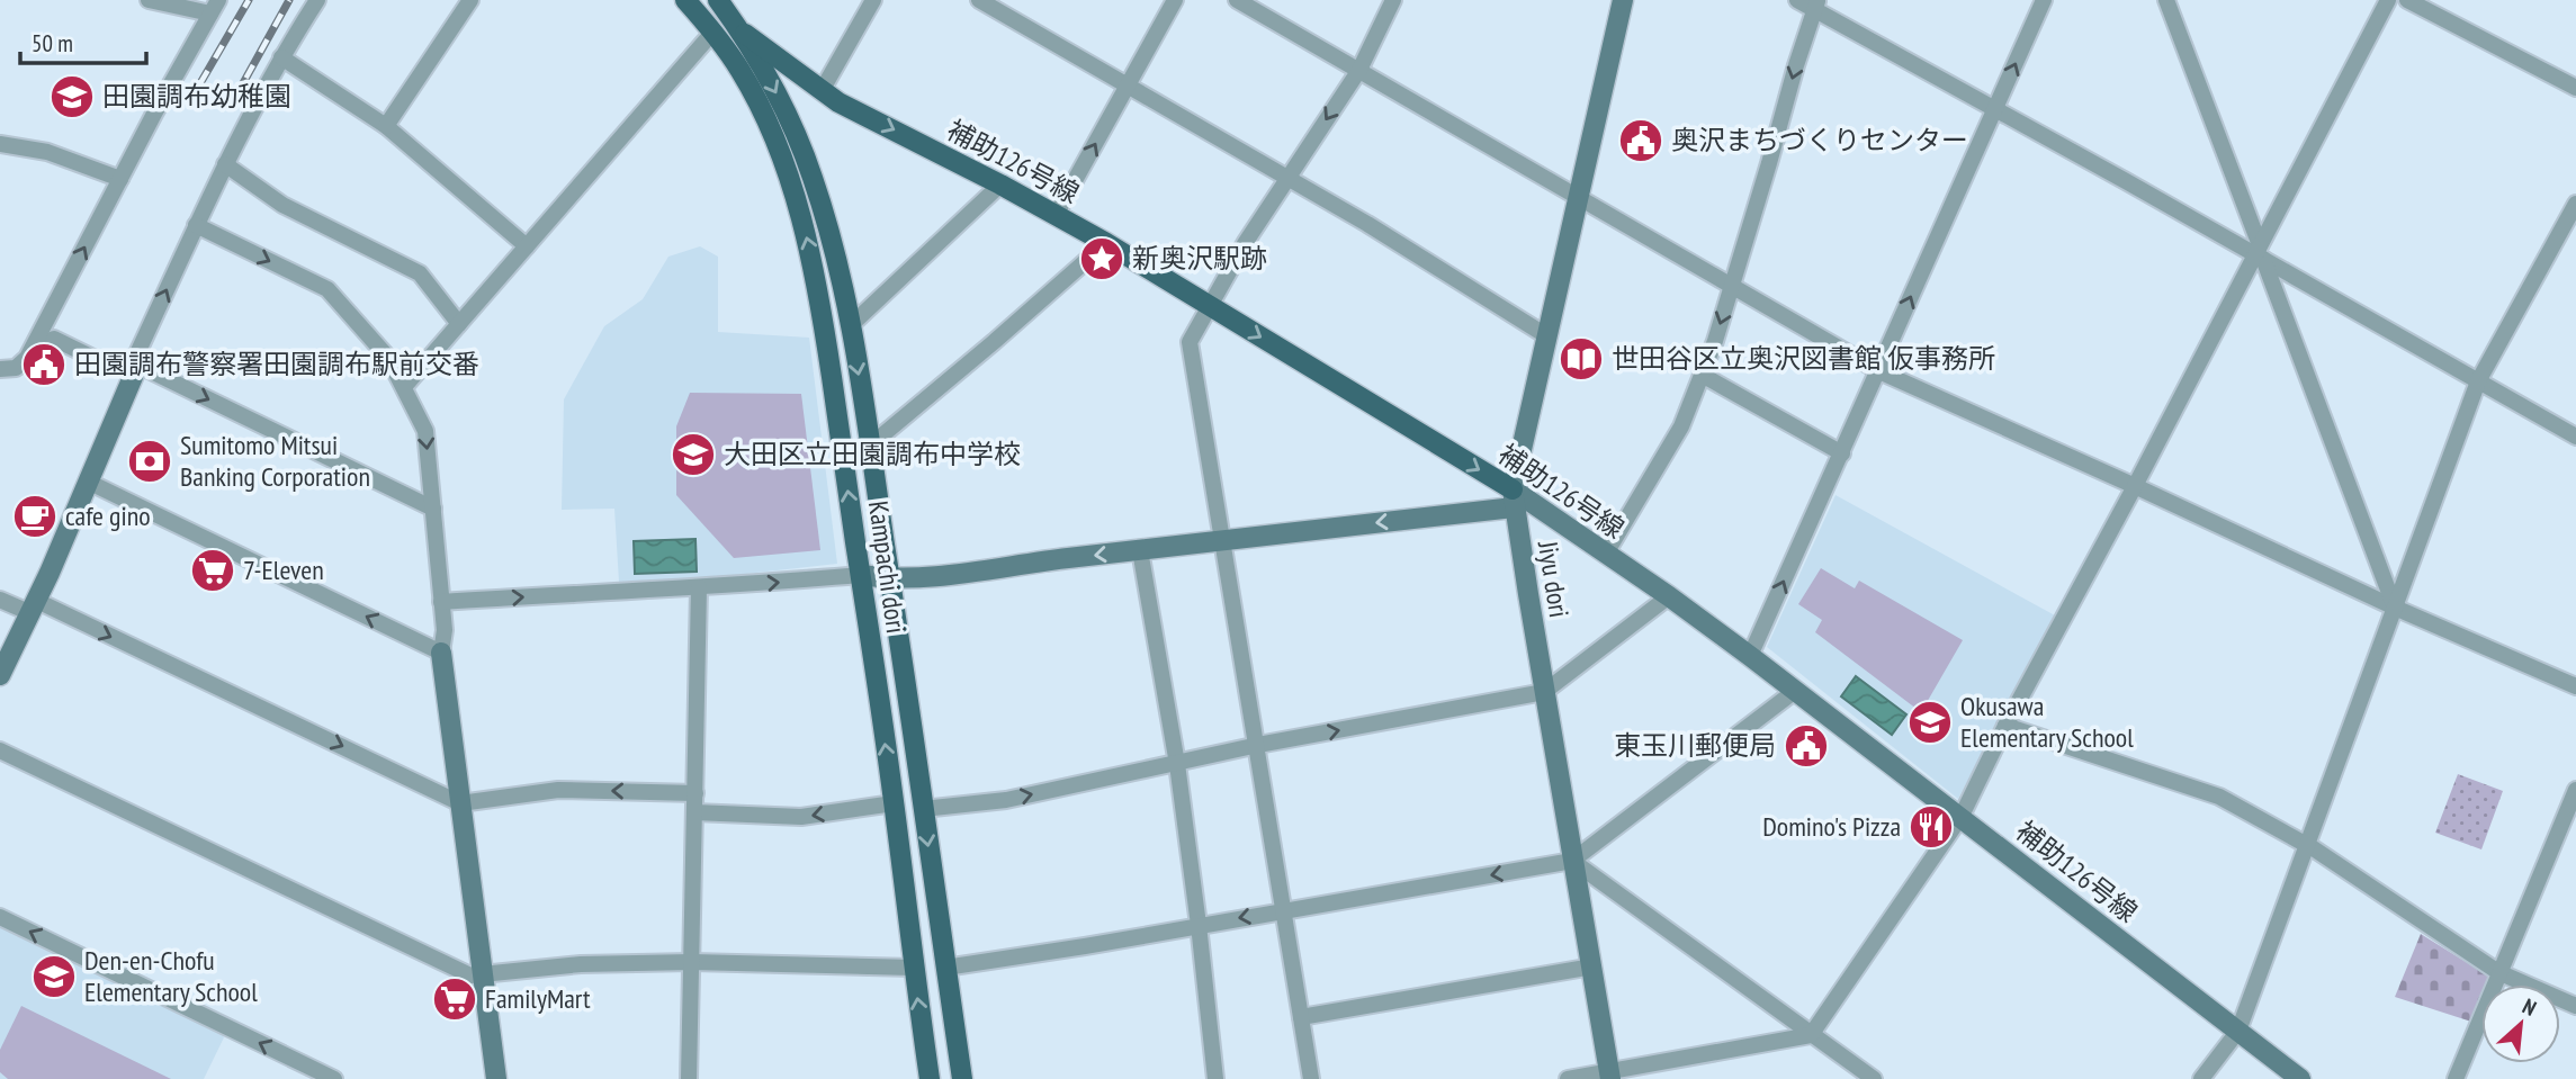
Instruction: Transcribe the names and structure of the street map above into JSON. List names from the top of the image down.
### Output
{
  "streets": {
    "main road": ["補助126号線", "Kampachi dori"],
    "street": ["Jiyu dori"]
  },
  "crossings": [
    ["補助126号線", "Kampachi dori"],
    ["補助126号線", "Jiyu dori"]
  ],
  "places": {
    "school or university": [
      "田園調布幼稚園",
      "大田区立田園調布中学校",
      "Okusawa Elementary School",
      "Den-en-Chofu Elementary School"
    ],
    "public building": ["奥沢まちづくりセンター", "田園調布警察署田園調布駅前交番", "東玉川郵便局"],
    "place": ["新奥沢駅跡"],
    "library": ["世田谷区立奥沢図書館 仮事務所"],
    "bank": ["Sumitomo Mitsui Banking Corporation"],
    "cafe": ["cafe gino"],
    "supermarket": ["7-Eleven", "FamilyMart"],
    "restaurant": ["Domino's Pizza"]
  },
  "scale_bar": "50 m",
  "north": "top right"
}
